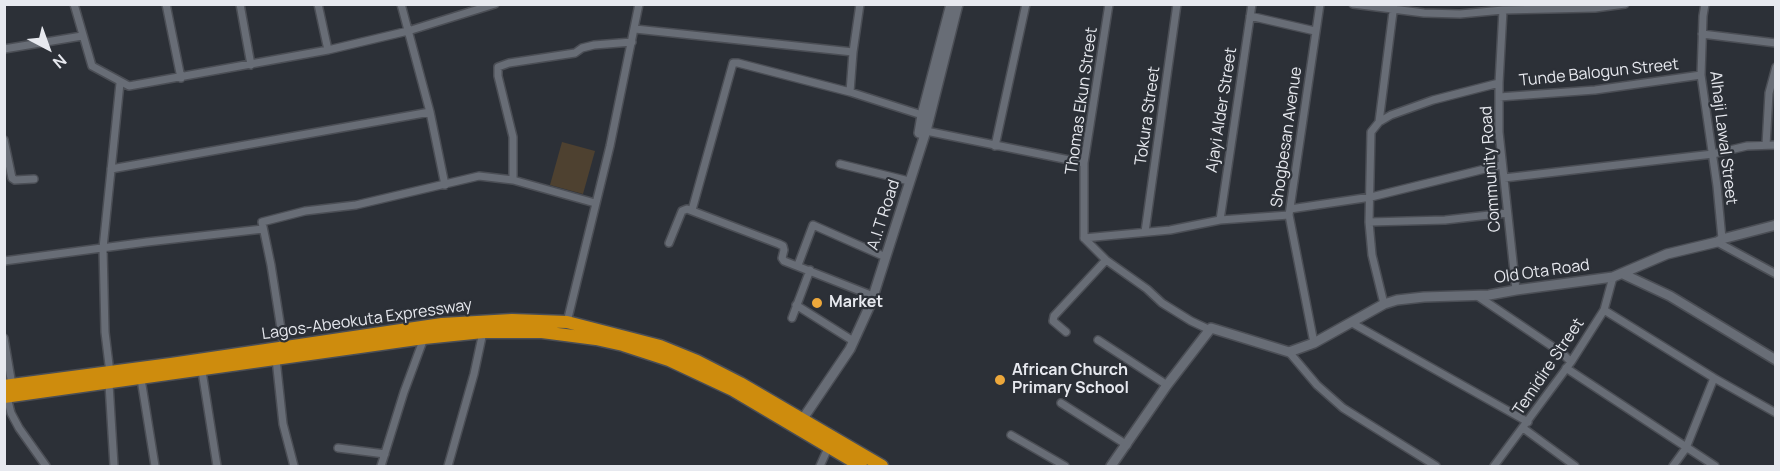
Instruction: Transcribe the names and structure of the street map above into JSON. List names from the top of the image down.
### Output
{
  "streets": {
    "highway": ["Lagos-Abeokuta Expressway"],
    "street": [
      "Tunde Balogun Street",
      "Thomas Ekun Street",
      "Ajayi Alder Street",
      "Tokura Street",
      "Shogbesan Avenue",
      "Alhaji Lawal Street",
      "Community Road",
      "A.I.T Road",
      "Old Ota Road",
      "Temidire Street"
    ]
  },
  "crossings": [
    ["Tunde Balogun Street", "Alhaji Lawal Street"],
    ["Tunde Balogun Street", "Community Road"],
    ["Shogbesan Avenue", "Old Ota Road"],
    ["Alhaji Lawal Street", "Old Ota Road"],
    ["Community Road", "Old Ota Road"],
    ["A.I.T Road", "Lagos-Abeokuta Expressway"],
    ["Old Ota Road", "Temidire Street"]
  ],
  "places": ["Market", "African Church Primary School"],
  "north": "bottom right"
}
